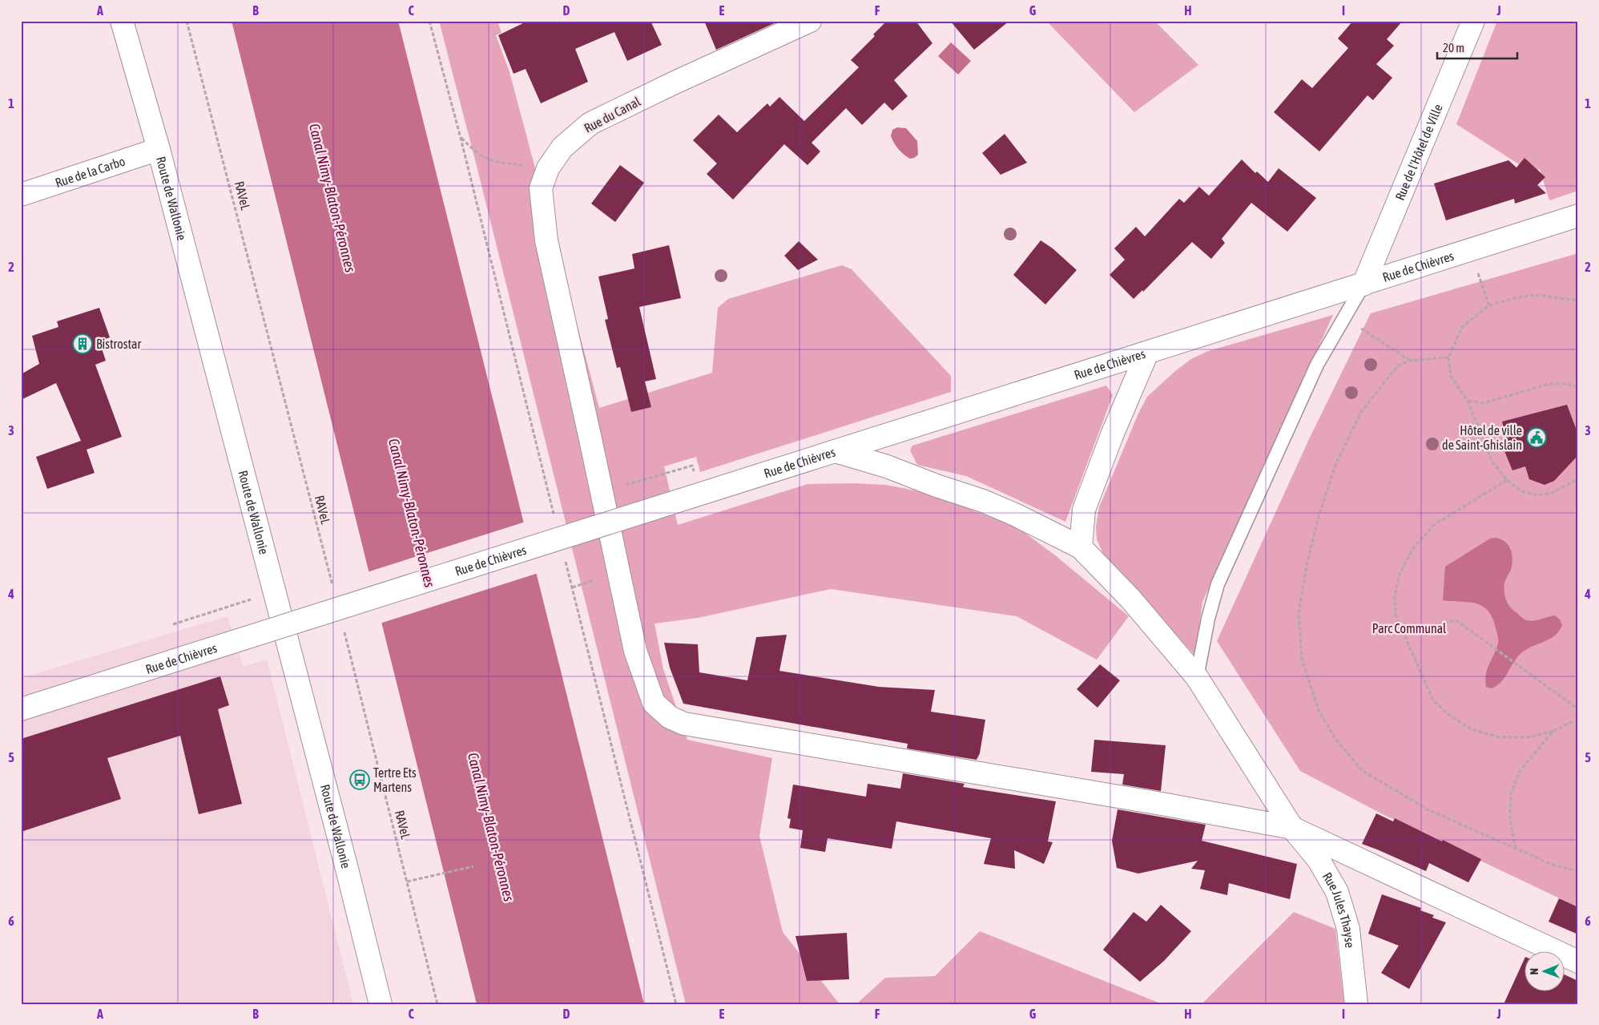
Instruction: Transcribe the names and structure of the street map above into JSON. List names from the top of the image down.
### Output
{
  "streets": {
    "street": [
      "Rue du Canal",
      "Rue de l'Hôtel de Ville",
      "Rue de la Carbo",
      "Route de Wallonie",
      "Rue de Chièvres",
      "Rue Jules Thayse"
    ],
    "path": ["RAVeL"]
  },
  "crossings": [
    ["Rue du Canal", "Rue Jules Thayse"],
    ["Rue de l'Hôtel de Ville", "Rue de Chièvres"],
    ["Rue de la Carbo", "Route de Wallonie"],
    ["Rue de Chièvres", "Rue Jules Thayse"]
  ],
  "water": ["Canal Nimy-Blaton-Péronnes"],
  "parks": ["Parc Communal"],
  "places": {
    "building": ["Bistrostar"],
    "public building": ["Hôtel de ville de Saint-Ghislain"],
    "bus stop": ["Tertre Ets Martens"]
  },
  "scale_bar": "20 m",
  "north": "left",
  "grid": {
    "columns": [
      "A",
      "B",
      "C",
      "D",
      "E",
      "F",
      "G",
      "H",
      "I",
      "J"
    ],
    "rows": [
      "1",
      "2",
      "3",
      "4",
      "5",
      "6"
    ]
  }
}
